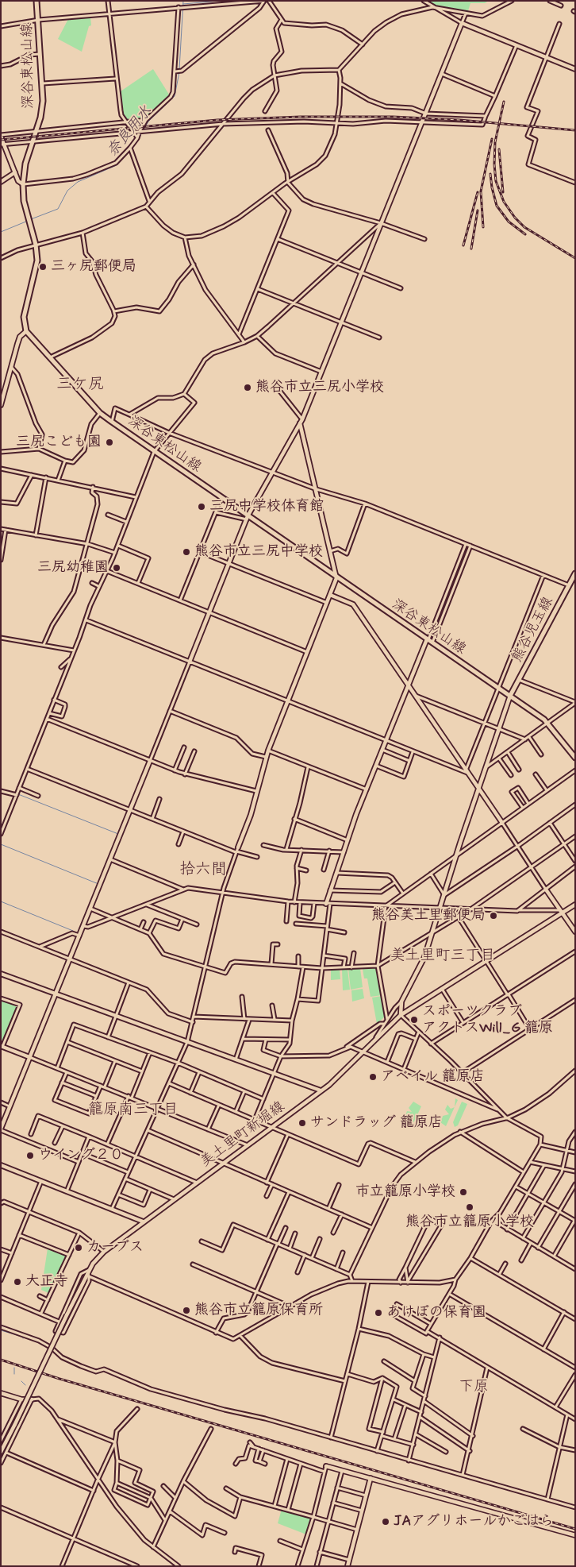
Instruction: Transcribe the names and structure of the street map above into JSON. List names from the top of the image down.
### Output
{
  "streets": {
    "main road": ["深谷東松山線", "熊谷児玉線"],
    "street": ["美土里町新堀線"]
  },
  "crossings": [
    ["深谷東松山線", "熊谷児玉線"]
  ],
  "districts": [
    "三ケ尻",
    "拾六間",
    "美土里町三丁目",
    "籠原南三丁目",
    "下原"
  ],
  "water": ["奈良用水"],
  "places": [
    "三ヶ尻郵便局",
    "熊谷市立三尻小学校",
    "三尻こども園",
    "三尻中学校体育館",
    "熊谷市立三尻中学校",
    "三尻幼稚園",
    "熊谷美土里郵便局",
    "スポーツクラブ アクトスWill_G 籠原",
    "アベイル 籠原店",
    "サンドラッグ 籠原店",
    "ウイング２０",
    "市立籠原小学校",
    "熊谷市立籠原小学校",
    "カーブス",
    "大正寺",
    "熊谷市立籠原保育所",
    "あけぼの保育園",
    "JAアグリホールかごはら"
  ]
}
